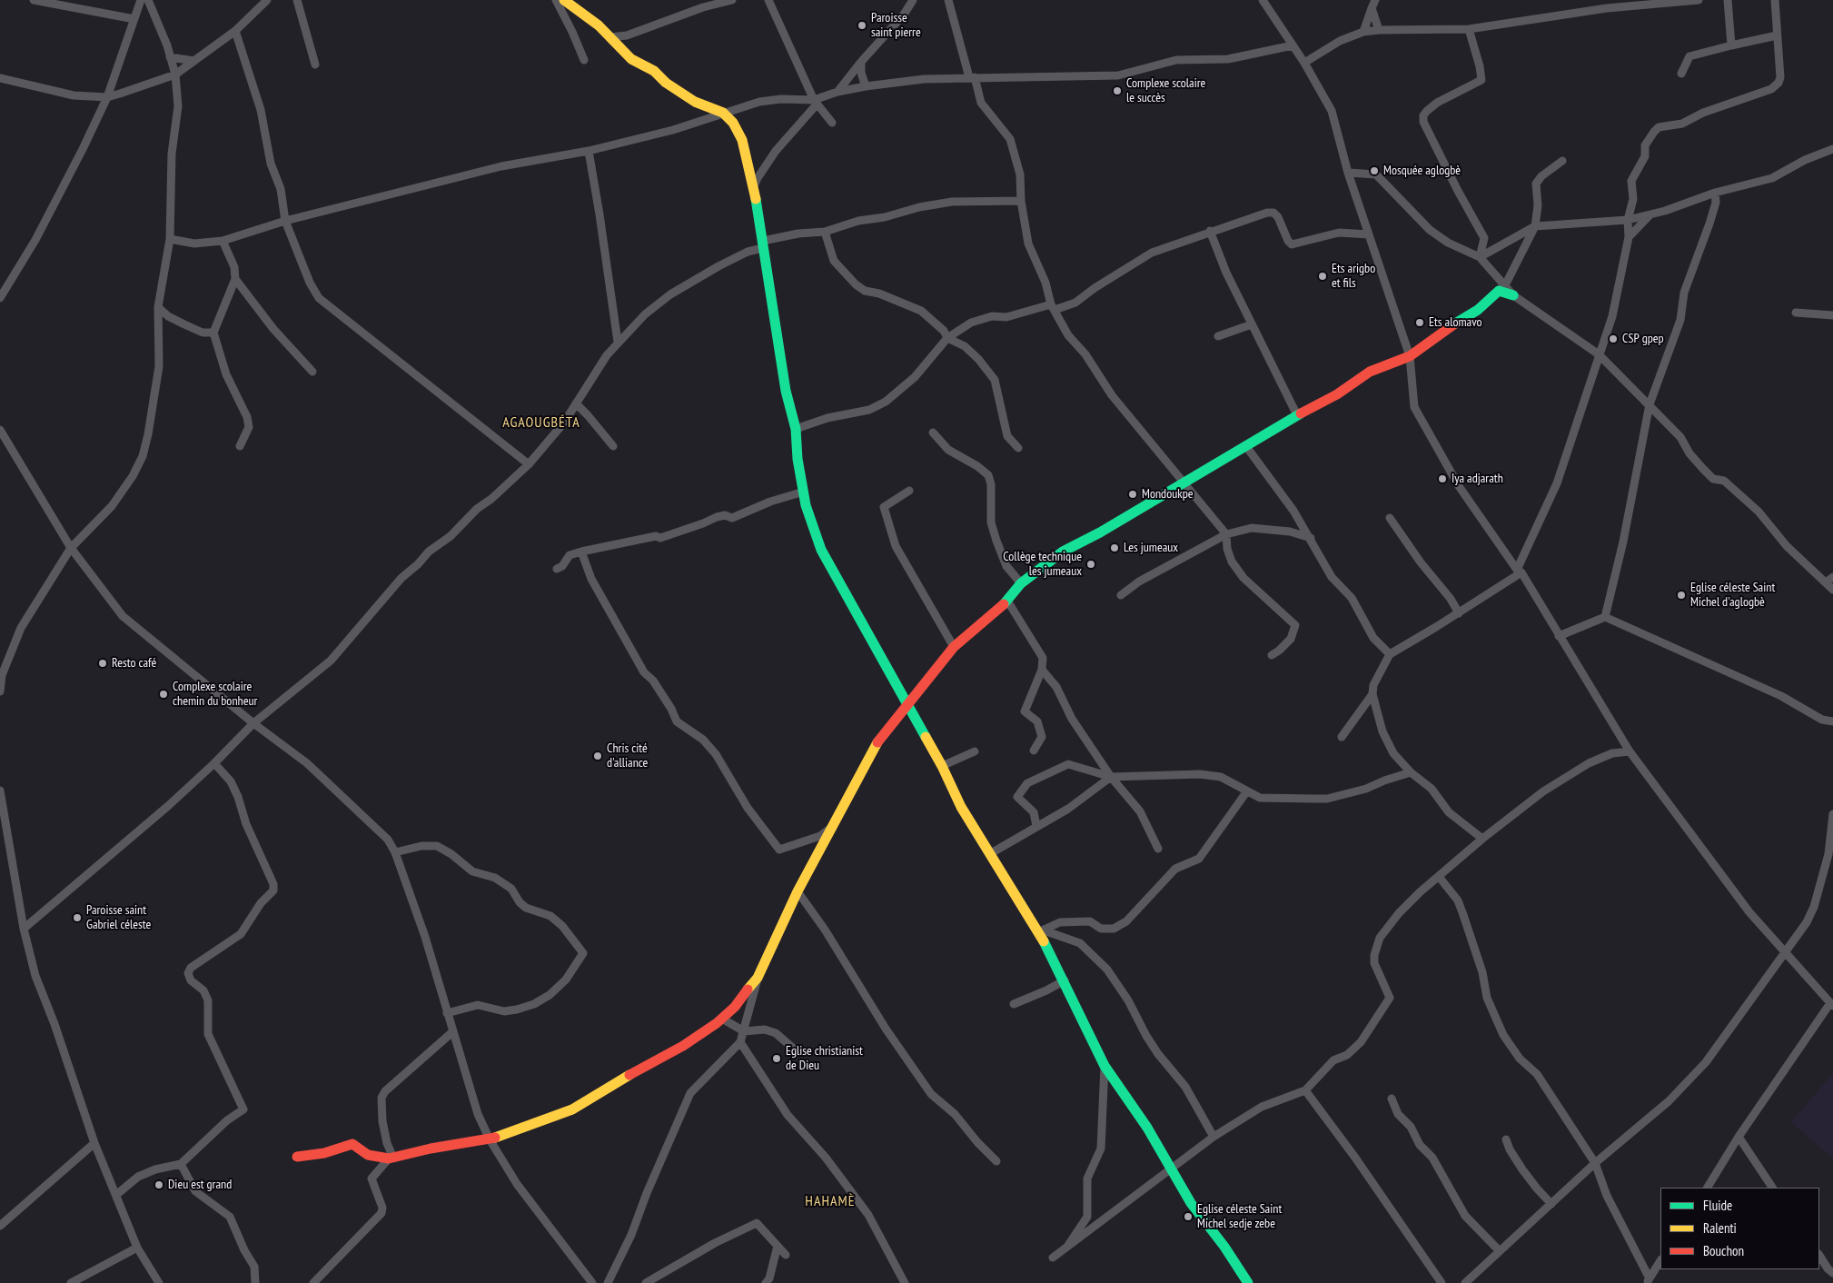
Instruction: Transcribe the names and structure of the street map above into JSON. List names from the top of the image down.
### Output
{
  "districts": ["AGAOUGBÉTA", "HAHAMÈ"],
  "places": [
    "Paroisse saint pierre",
    "Complexe scolaire le succès",
    "Mosquée aglogbè",
    "Ets arigbo et fils",
    "Ets alomavo",
    "CSP gpep",
    "Iya adjarath",
    "Mondoukpe",
    "Les jumeaux",
    "Collège technique les jumeaux",
    "Eglise céleste Saint Michel d'aglogbè",
    "Resto café",
    "Complexe scolaire chemin du bonheur",
    "Chris cité d'alliance",
    "Paroisse saint Gabriel céleste",
    "Eglise christianist de Dieu",
    "Dieu est grand",
    "Eglise céleste Saint Michel sedje zebe"
  ],
  "legend": ["Fluide", "Ralenti", "Bouchon"]
}
